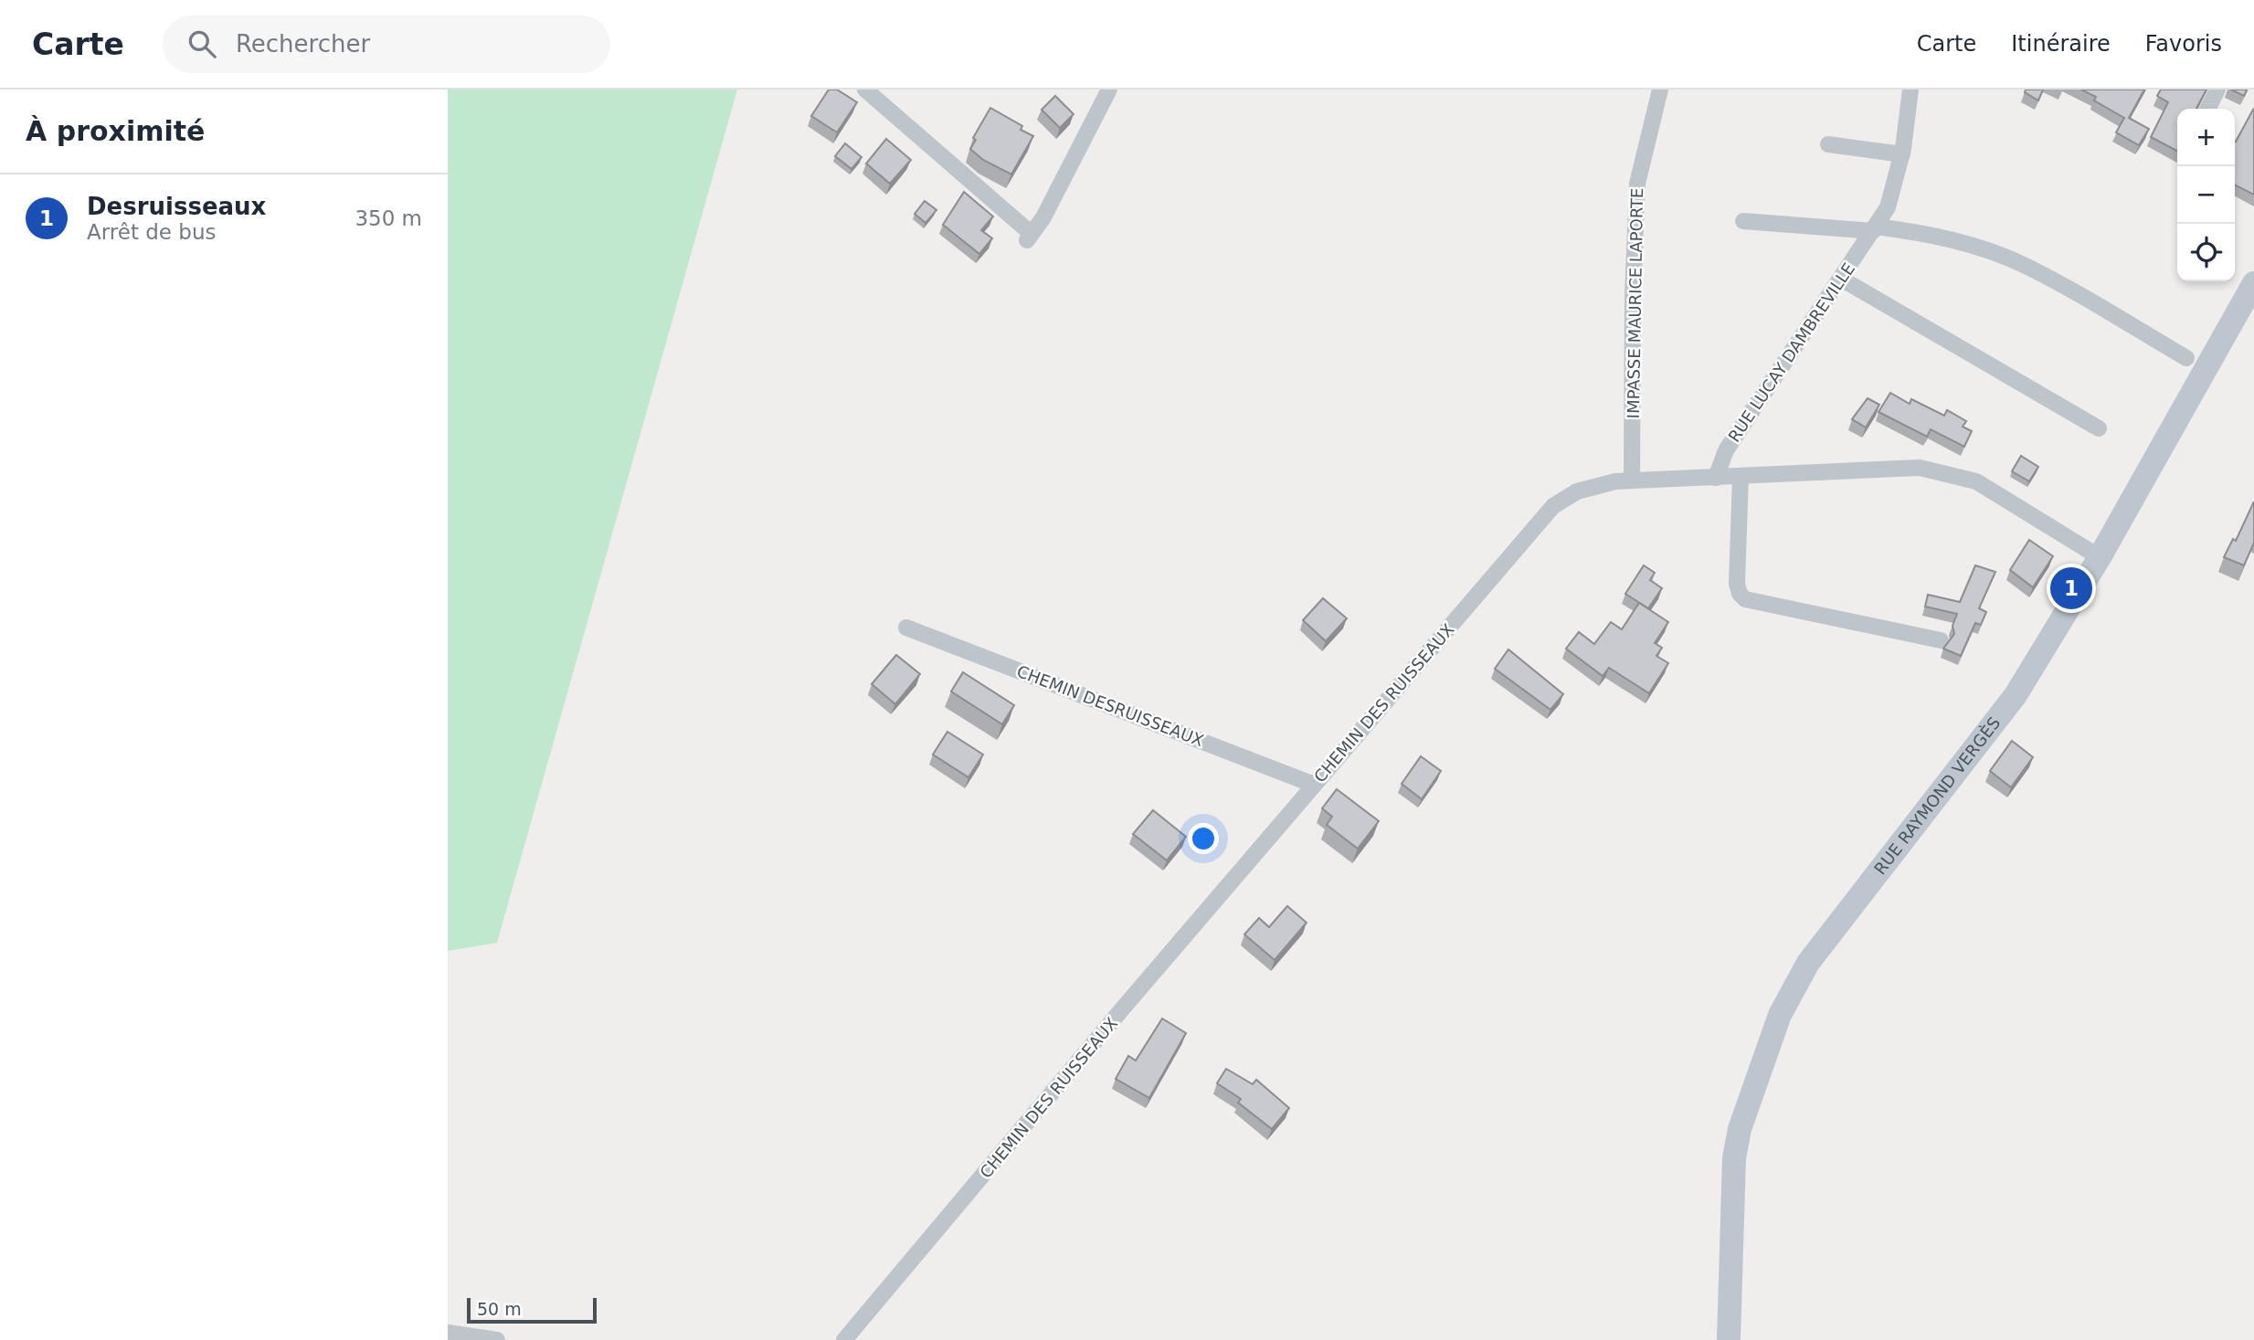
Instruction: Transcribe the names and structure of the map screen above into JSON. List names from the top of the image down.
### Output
{
  "streets": {
    "main road": ["RUE RAYMOND VERGÈS"],
    "street": [
      "IMPASSE MAURICE LAPORTE",
      "RUE LUCAY DAMBREVILLE",
      "CHEMIN DES RUISSEAUX",
      "CHEMIN DESRUISSEAUX"
    ]
  },
  "crossings": [
    ["IMPASSE MAURICE LAPORTE", "CHEMIN DES RUISSEAUX"],
    ["RUE LUCAY DAMBREVILLE", "CHEMIN DES RUISSEAUX"],
    ["CHEMIN DES RUISSEAUX", "CHEMIN DESRUISSEAUX"],
    ["CHEMIN DES RUISSEAUX", "RUE RAYMOND VERGÈS"]
  ],
  "scale_bar": "50 m",
  "page": {
    "header": "Carte",
    "search": "Rechercher",
    "nav": ["Carte", "Itinéraire", "Favoris"],
    "heading": "À proximité",
    "map_buttons": ["+", "−"],
    "list": [
      {
        "mark": "1",
        "name": "Desruisseaux",
        "note": "Arrêt de bus",
        "value": "350 m"
      }
    ],
    "pins": "1",
    "scale": "50 m"
  }
}
